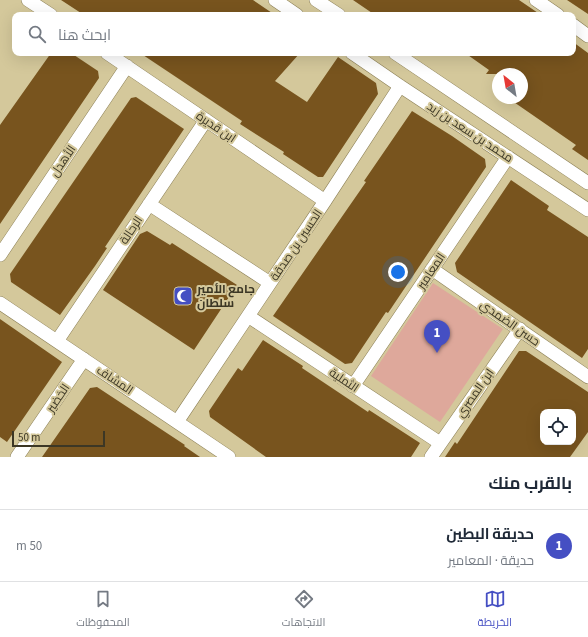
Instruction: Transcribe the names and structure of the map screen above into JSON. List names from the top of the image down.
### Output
{
  "streets": {
    "street": [
      "ابن قديرة",
      "محمد بن سعد بن زيد",
      "الأهدل",
      "الرحالة",
      "الحسين بن صدقة",
      "المعامير",
      "حسن الضمدي",
      "المشاف",
      "الثملية",
      "ابن المصري",
      "الخضير"
    ]
  },
  "crossings": [
    ["ابن قديرة", "الأهدل"],
    ["ابن قديرة", "الرحالة"],
    ["ابن قديرة", "الحسين بن صدقة"],
    ["محمد بن سعد بن زيد", "الحسين بن صدقة"],
    ["محمد بن سعد بن زيد", "المعامير"],
    ["الرحالة", "المشاف"],
    ["الحسين بن صدقة", "المشاف"],
    ["الحسين بن صدقة", "الثملية"],
    ["المعامير", "حسن الضمدي"],
    ["المعامير", "الثملية"],
    ["حسن الضمدي", "ابن المصري"],
    ["المشاف", "الخضير"],
    ["الثملية", "ابن المصري"]
  ],
  "places": {
    "mosque": ["جامع الأمير سلطان"]
  },
  "scale_bar": "50 m",
  "north": "top left",
  "page": {
    "search": "ابحث هنا",
    "pins": "1",
    "scale": "50 m",
    "heading": "بالقرب منك",
    "list": [
      {
        "mark": "1",
        "name": "حديقة البطين",
        "note": "حديقة · المعامير",
        "value": "50 m"
      }
    ],
    "nav": ["الخريطة", "الاتجاهات", "المحفوظات"]
  }
}
